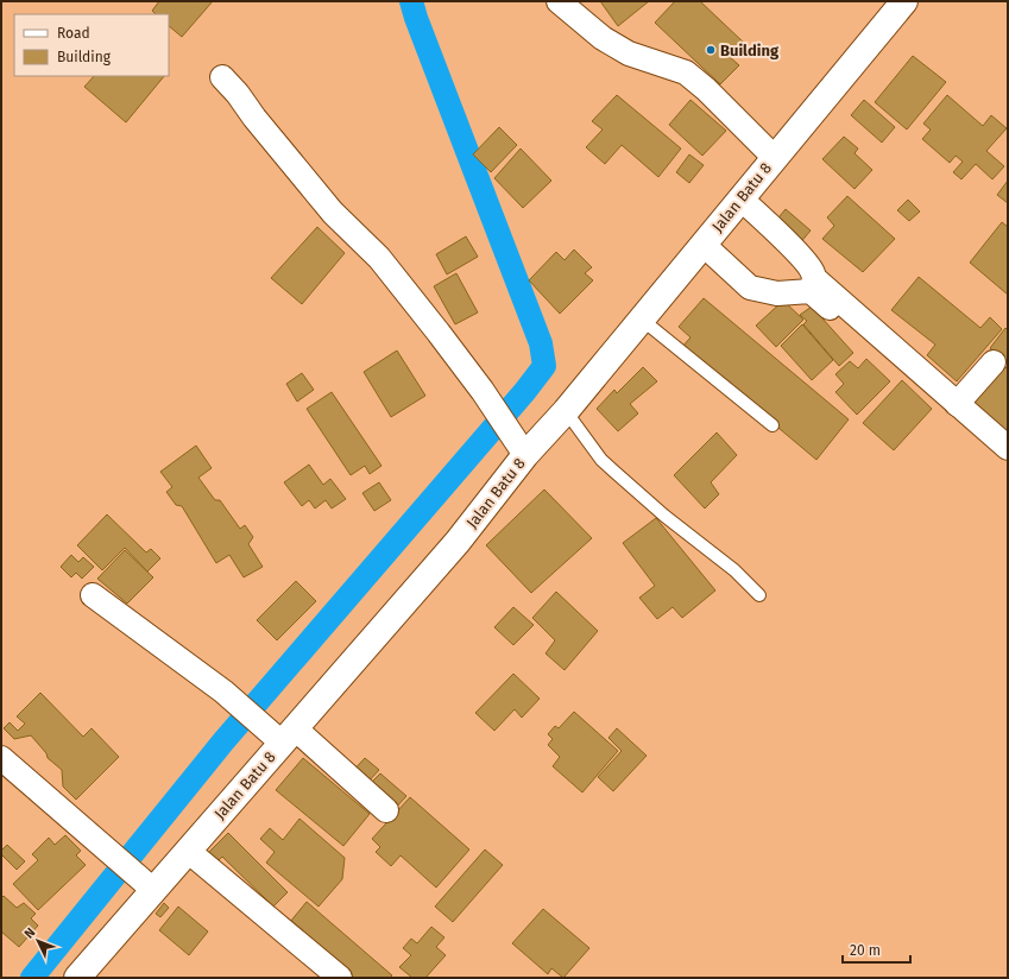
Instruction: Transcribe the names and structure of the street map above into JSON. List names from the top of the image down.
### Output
{
  "streets": {
    "street": ["Jalan Batu 8"]
  },
  "places": ["Building"],
  "legend": ["Road", "Building"],
  "scale_bar": "20 m",
  "north": "top left"
}
